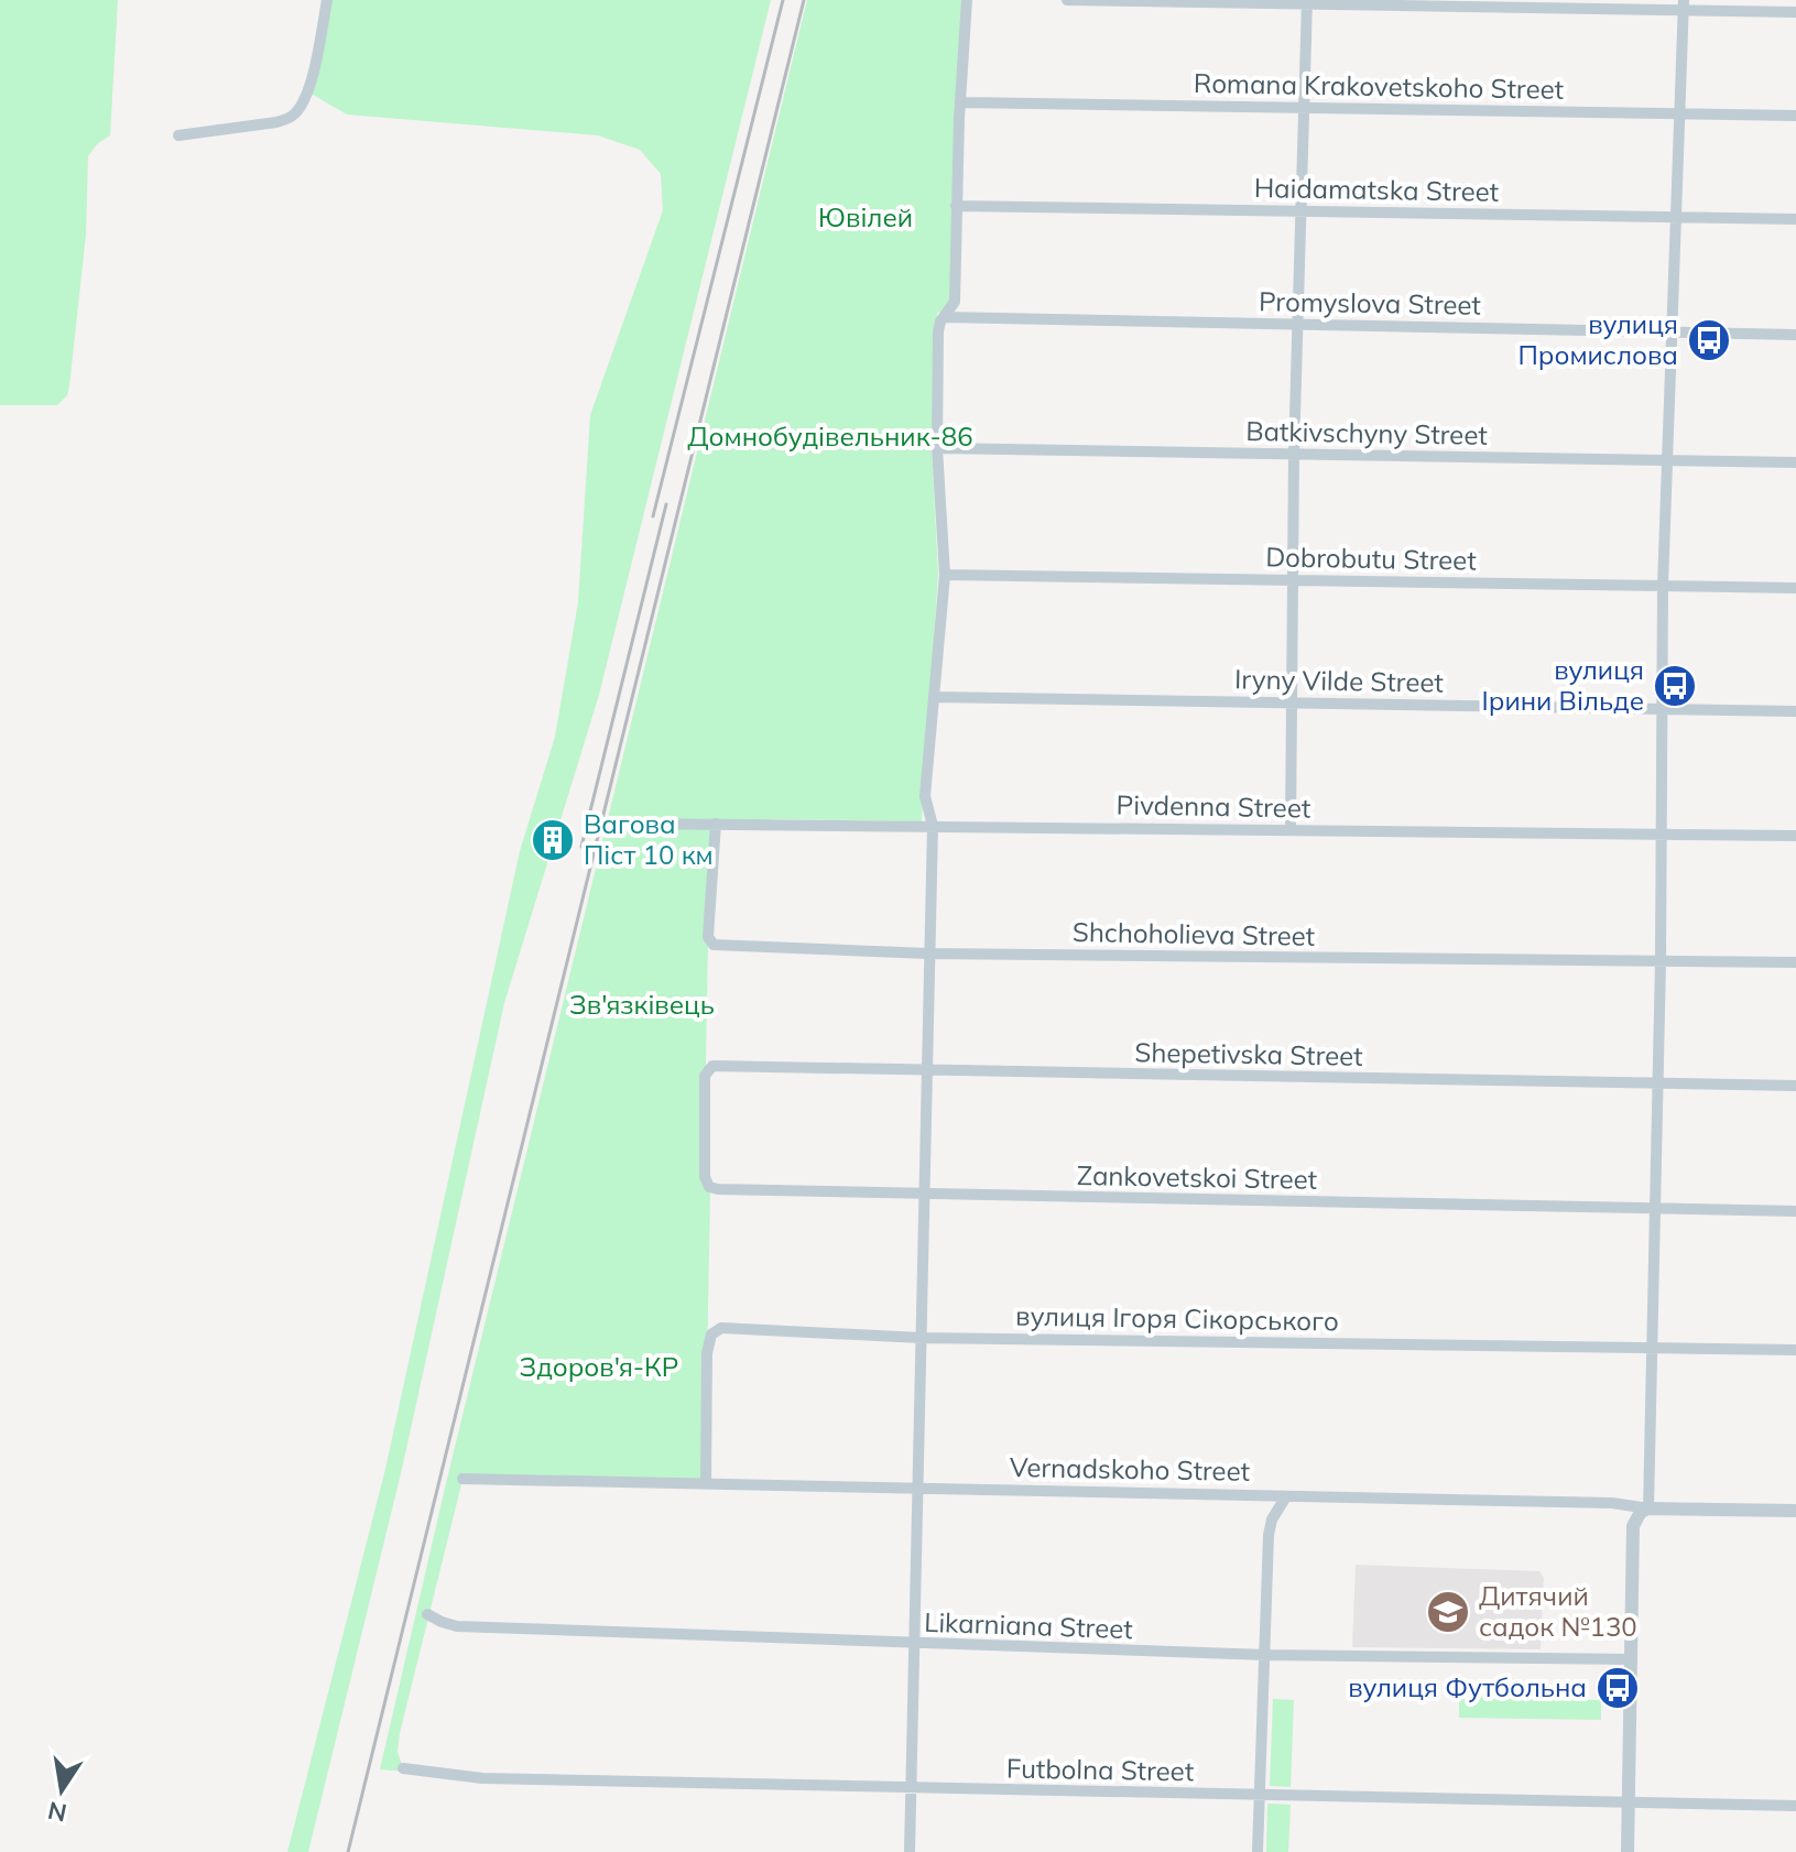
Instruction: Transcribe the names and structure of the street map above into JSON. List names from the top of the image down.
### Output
{
  "streets": {
    "street": [
      "Romana Krakovetskoho Street",
      "Haidamatska Street",
      "Promyslova Street",
      "Batkivschyny Street",
      "Dobrobutu Street",
      "Iryny Vilde Street",
      "Pivdenna Street",
      "Shchoholieva Street",
      "Shepetivska Street",
      "Zankovetskoi Street",
      "вулиця Ігоря Сікорського",
      "Vernadskoho Street",
      "Likarniana Street",
      "Futbolna Street"
    ]
  },
  "crossings": [
    ["Pivdenna Street", "Shchoholieva Street"],
    ["Shepetivska Street", "Zankovetskoi Street"],
    ["вулиця Ігоря Сікорського", "Vernadskoho Street"]
  ],
  "parks": [
    "Ювілей",
    "Домнобудівельник-86",
    "Зв'язківець",
    "Здоров'я-КР"
  ],
  "places": {
    "bus stop": ["вулиця Промислова", "вулиця Ірини Вільде", "вулиця Футбольна"],
    "building": ["Вагова Піст 10 км"],
    "school or university": ["Дитячий садок №130"]
  },
  "north": "bottom"
}
